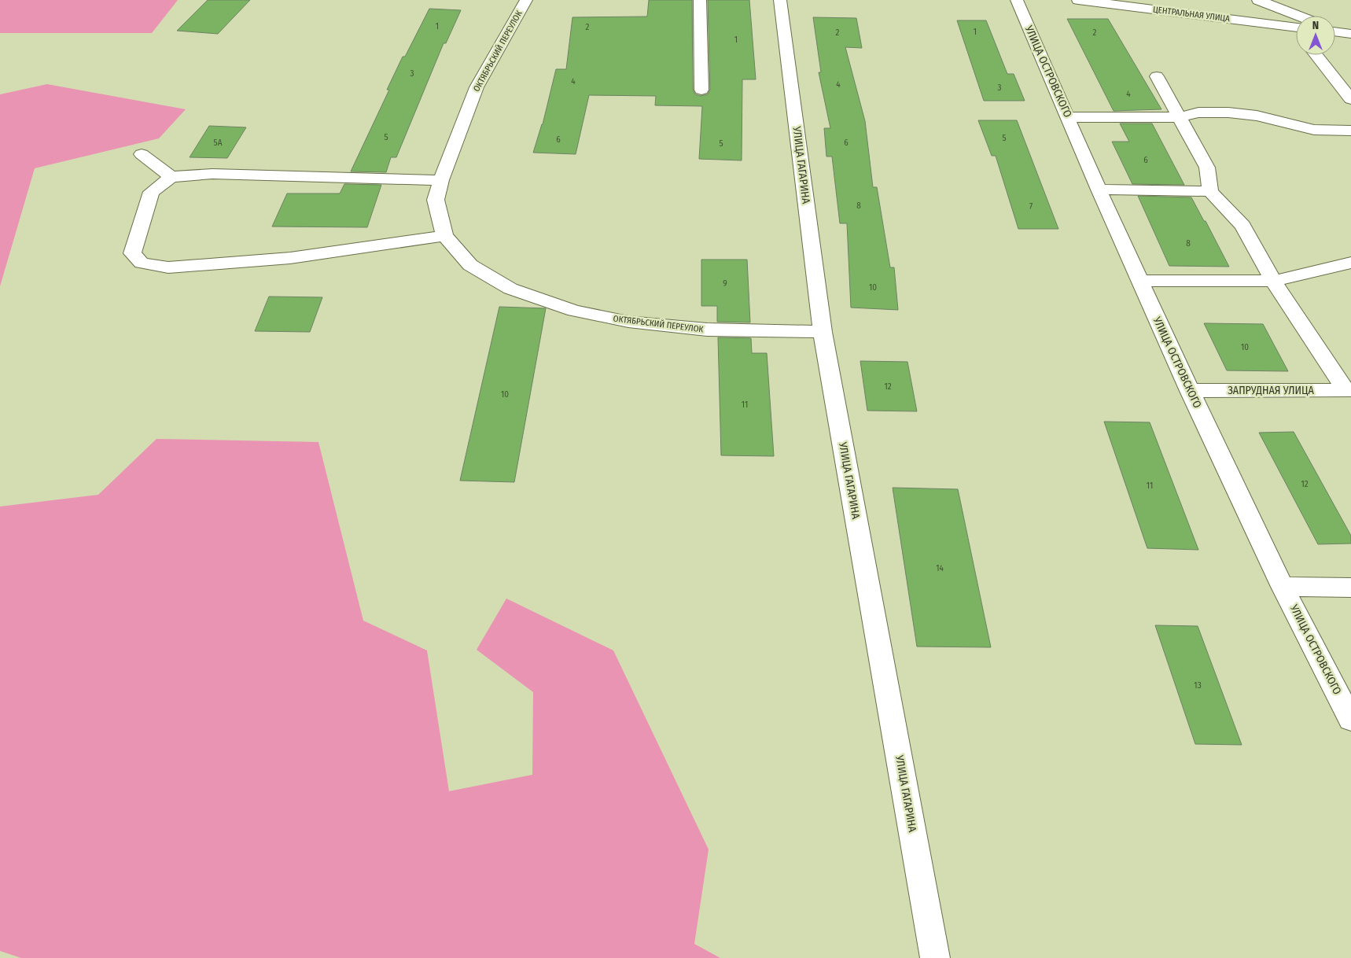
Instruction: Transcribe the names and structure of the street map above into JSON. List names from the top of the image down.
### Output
{
  "streets": {
    "street": [
      "ЦЕНТРАЛЬНАЯ УЛИЦА",
      "ОКТЯБРЬСКИЙ ПЕРЕУЛОК",
      "УЛИЦА ОСТРОВСКОГО",
      "УЛИЦА ГАГАРИНА",
      "ЗАПРУДНАЯ УЛИЦА"
    ]
  },
  "crossings": [
    ["ОКТЯБРЬСКИЙ ПЕРЕУЛОК", "УЛИЦА ГАГАРИНА"],
    ["УЛИЦА ОСТРОВСКОГО", "ЗАПРУДНАЯ УЛИЦА"]
  ],
  "house_numbers": [
    "1",
    "2",
    "1",
    "2",
    "2",
    "1",
    "3",
    "4",
    "4",
    "3",
    "4",
    "5",
    "5",
    "6",
    "5А",
    "6",
    "5",
    "6",
    "8",
    "7",
    "8",
    "9",
    "10",
    "10",
    "12",
    "10",
    "11",
    "12",
    "11",
    "14",
    "13"
  ],
  "north": "top"
}
